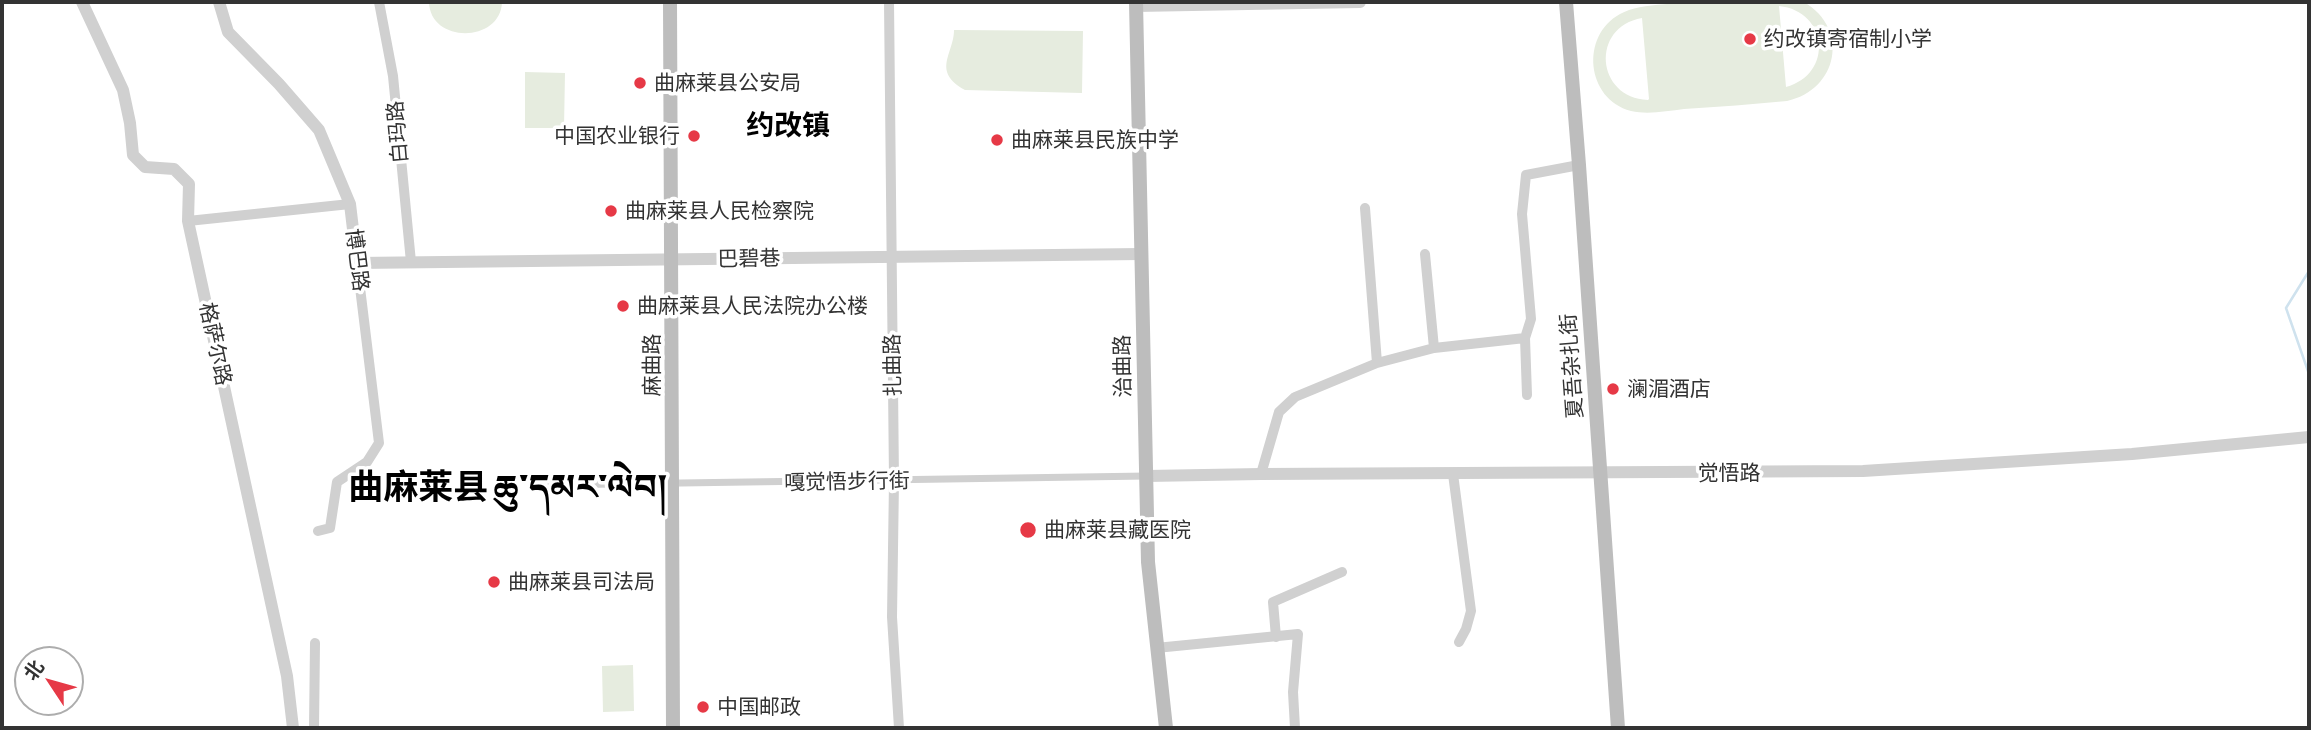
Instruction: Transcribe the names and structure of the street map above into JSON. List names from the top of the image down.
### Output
{
  "streets": {
    "main road": ["麻曲路", "治曲路", "夏吾杂扎街"],
    "street": [
      "白玛路",
      "巴碧巷",
      "博巴路",
      "格萨尔路",
      "扎曲路",
      "觉悟路",
      "嘎觉悟步行街"
    ]
  },
  "crossings": [
    ["白玛路", "巴碧巷"],
    ["巴碧巷", "博巴路"],
    ["巴碧巷", "麻曲路"],
    ["巴碧巷", "扎曲路"],
    ["巴碧巷", "治曲路"],
    ["麻曲路", "嘎觉悟步行街"],
    ["扎曲路", "嘎觉悟步行街"],
    ["治曲路", "觉悟路"],
    ["治曲路", "嘎觉悟步行街"],
    ["夏吾杂扎街", "觉悟路"],
    ["觉悟路", "嘎觉悟步行街"]
  ],
  "districts": ["约改镇", "曲麻莱县 ཆུ་དམར་ལེབ།"],
  "places": [
    "约改镇寄宿制小学",
    "曲麻莱县公安局",
    "中国农业银行",
    "曲麻莱县民族中学",
    "曲麻莱县人民检察院",
    "曲麻莱县人民法院办公楼",
    "澜湄酒店",
    "曲麻莱县藏医院",
    "曲麻莱县司法局",
    "中国邮政"
  ],
  "north": "top left"
}
